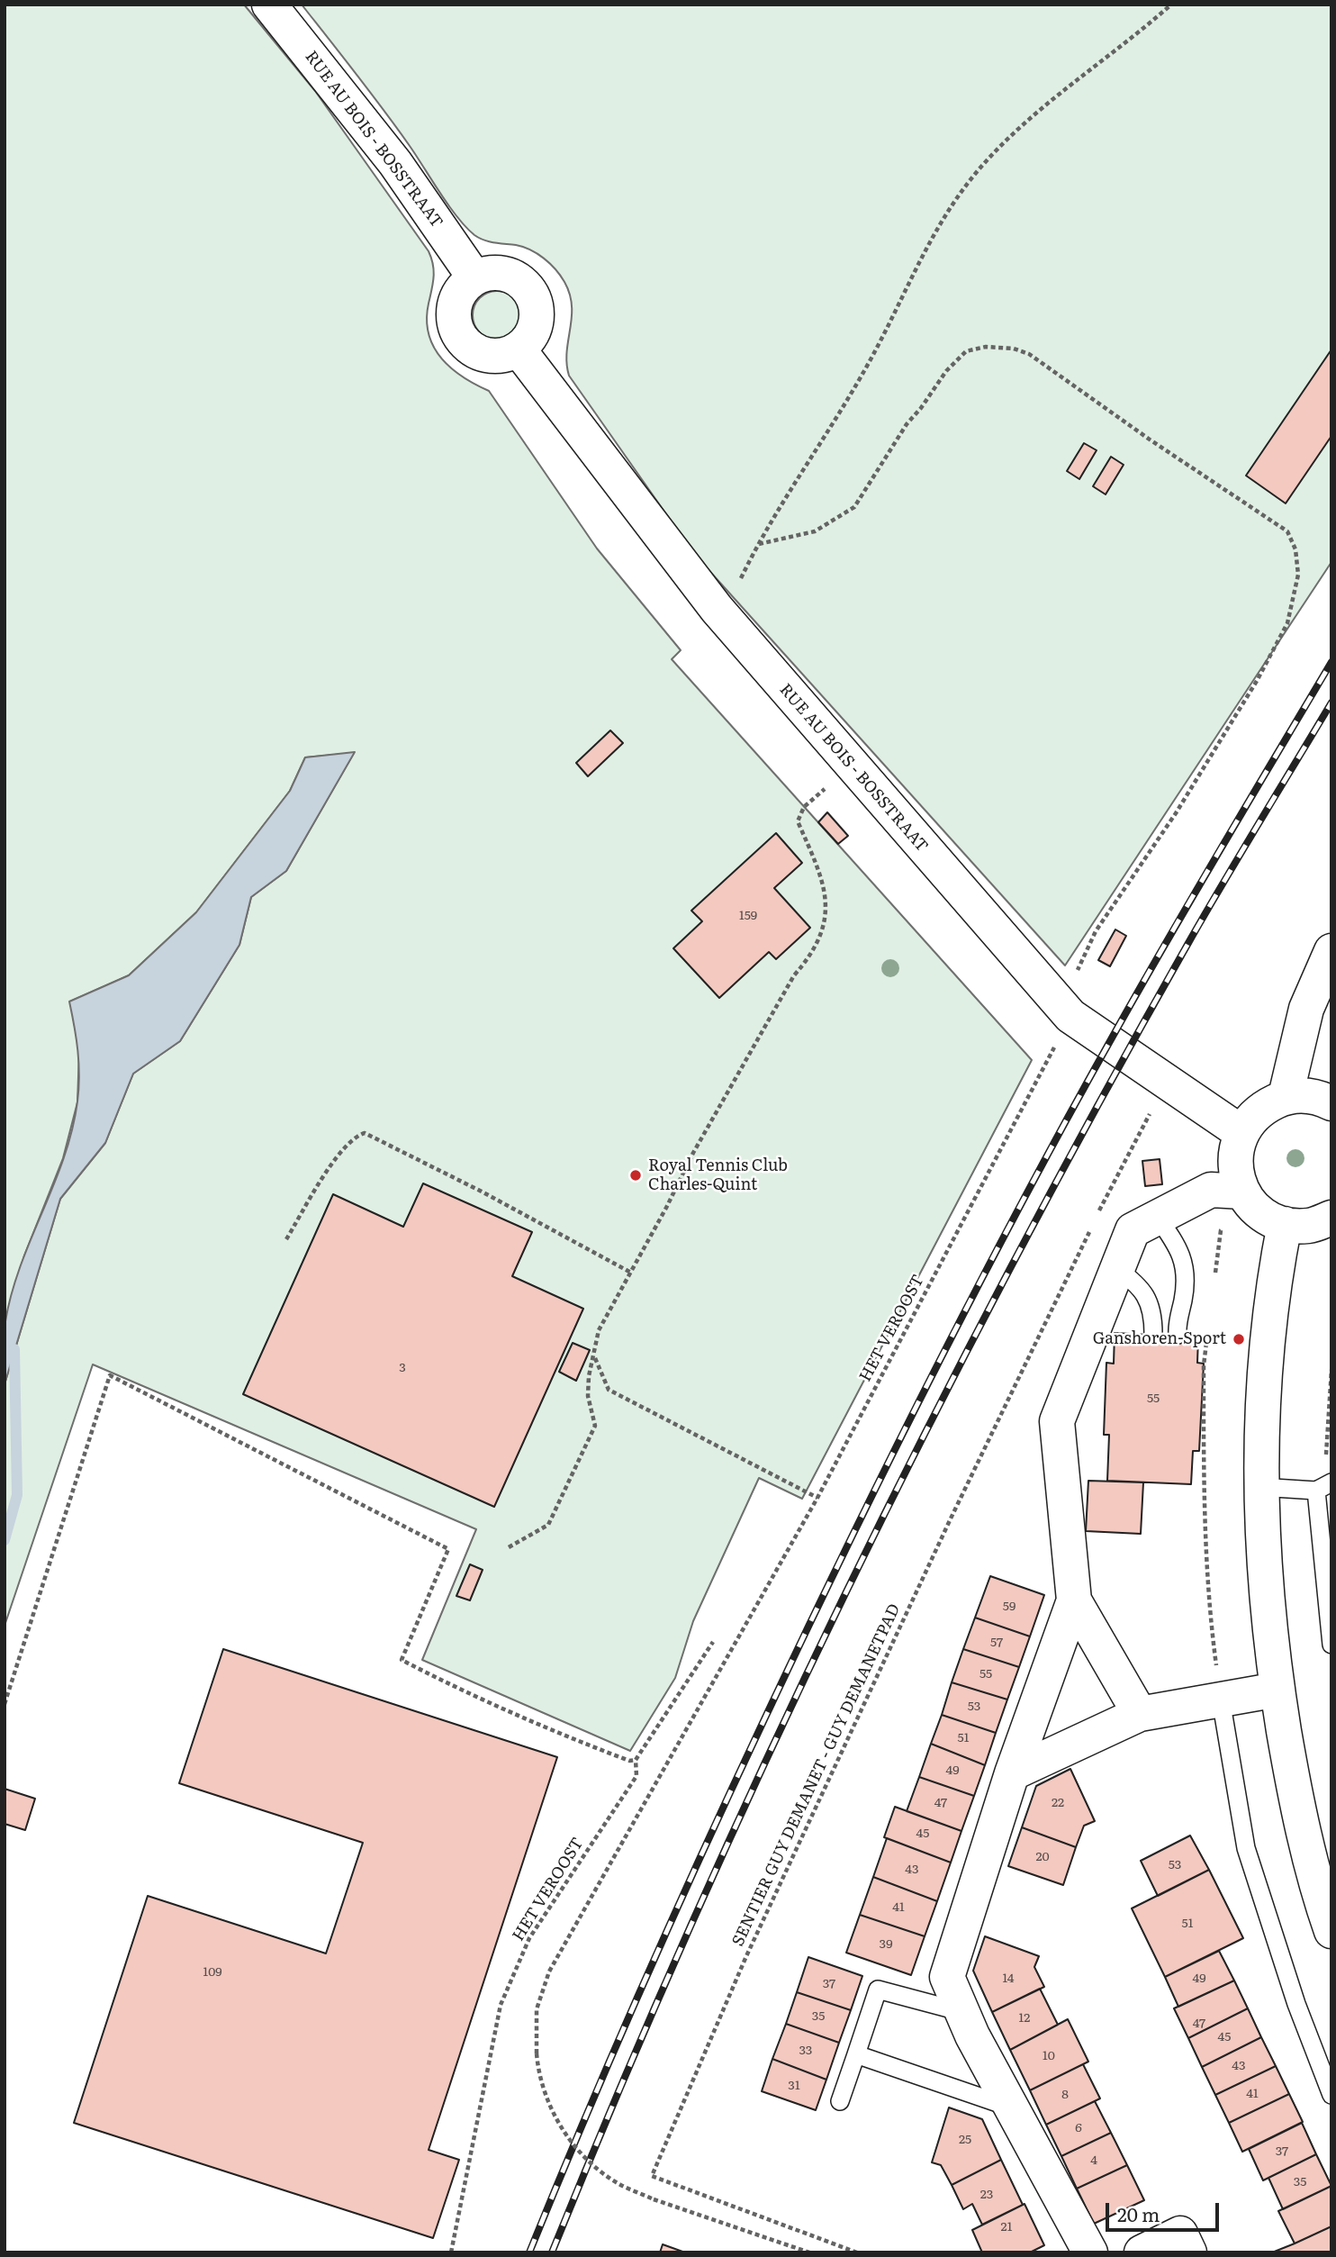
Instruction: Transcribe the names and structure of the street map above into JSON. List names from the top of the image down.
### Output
{
  "streets": {
    "street": ["RUE AU BOIS - BOSSTRAAT"],
    "path": ["HET VEROOST", "SENTIER GUY DEMANET - GUY DEMANETPAD"]
  },
  "crossings": [
    ["RUE AU BOIS - BOSSTRAAT", "HET VEROOST"]
  ],
  "places": ["Royal Tennis Club Charles-Quint", "Ganshoren-Sport"],
  "house_numbers": [
    "159",
    "3",
    "55",
    "59",
    "57",
    "55",
    "53",
    "51",
    "49",
    "47",
    "22",
    "45",
    "20",
    "53",
    "43",
    "41",
    "51",
    "39",
    "109",
    "14",
    "49",
    "37",
    "35",
    "12",
    "47",
    "45",
    "33",
    "10",
    "43",
    "31",
    "41",
    "8",
    "6",
    "25",
    "37",
    "4",
    "35",
    "23",
    "21"
  ],
  "scale_bar": "20 m"
}
